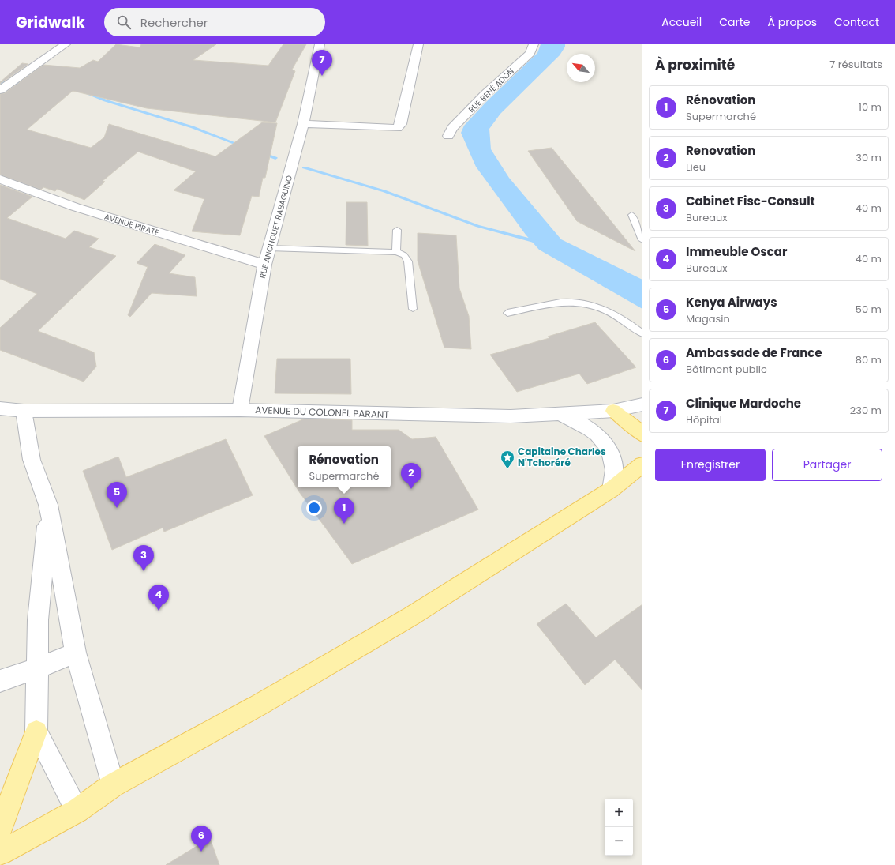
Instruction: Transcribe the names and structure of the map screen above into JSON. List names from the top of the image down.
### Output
{
  "streets": {
    "street": [
      "RUE RENÉ ADON",
      "AVENUE PIRATE",
      "RUE ANCHOUET RABAGUINO",
      "AVENUE DU COLONEL PARANT"
    ]
  },
  "crossings": [
    ["AVENUE PIRATE", "RUE ANCHOUET RABAGUINO"],
    ["RUE ANCHOUET RABAGUINO", "AVENUE DU COLONEL PARANT"]
  ],
  "places": {
    "place": ["Capitaine Charles N'Tchoréré"]
  },
  "north": "top left",
  "page": {
    "header": "Gridwalk",
    "search": "Rechercher",
    "nav": [
      "Accueil",
      "Carte",
      "À propos",
      "Contact"
    ],
    "heading": ["À proximité", "7 résultats"],
    "pins": [
      "7",
      "2",
      "5",
      "1",
      "3",
      "4",
      "6"
    ],
    "list": [
      {
        "mark": "1",
        "name": "Rénovation",
        "note": "Supermarché",
        "value": "10 m"
      },
      {
        "mark": "2",
        "name": "Renovation",
        "note": "Lieu",
        "value": "30 m"
      },
      {
        "mark": "3",
        "name": "Cabinet Fisc-Consult",
        "note": "Bureaux",
        "value": "40 m"
      },
      {
        "mark": "4",
        "name": "Immeuble Oscar",
        "note": "Bureaux",
        "value": "40 m"
      },
      {
        "mark": "5",
        "name": "Kenya Airways",
        "note": "Magasin",
        "value": "50 m"
      },
      {
        "mark": "6",
        "name": "Ambassade de France",
        "note": "Bâtiment public",
        "value": "80 m"
      },
      {
        "mark": "7",
        "name": "Clinique Mardoche",
        "note": "Hôpital",
        "value": "230 m"
      }
    ],
    "buttons": ["Enregistrer", "Partager"],
    "popup": ["Rénovation", "Supermarché"],
    "map_buttons": ["+", "−"]
  }
}
